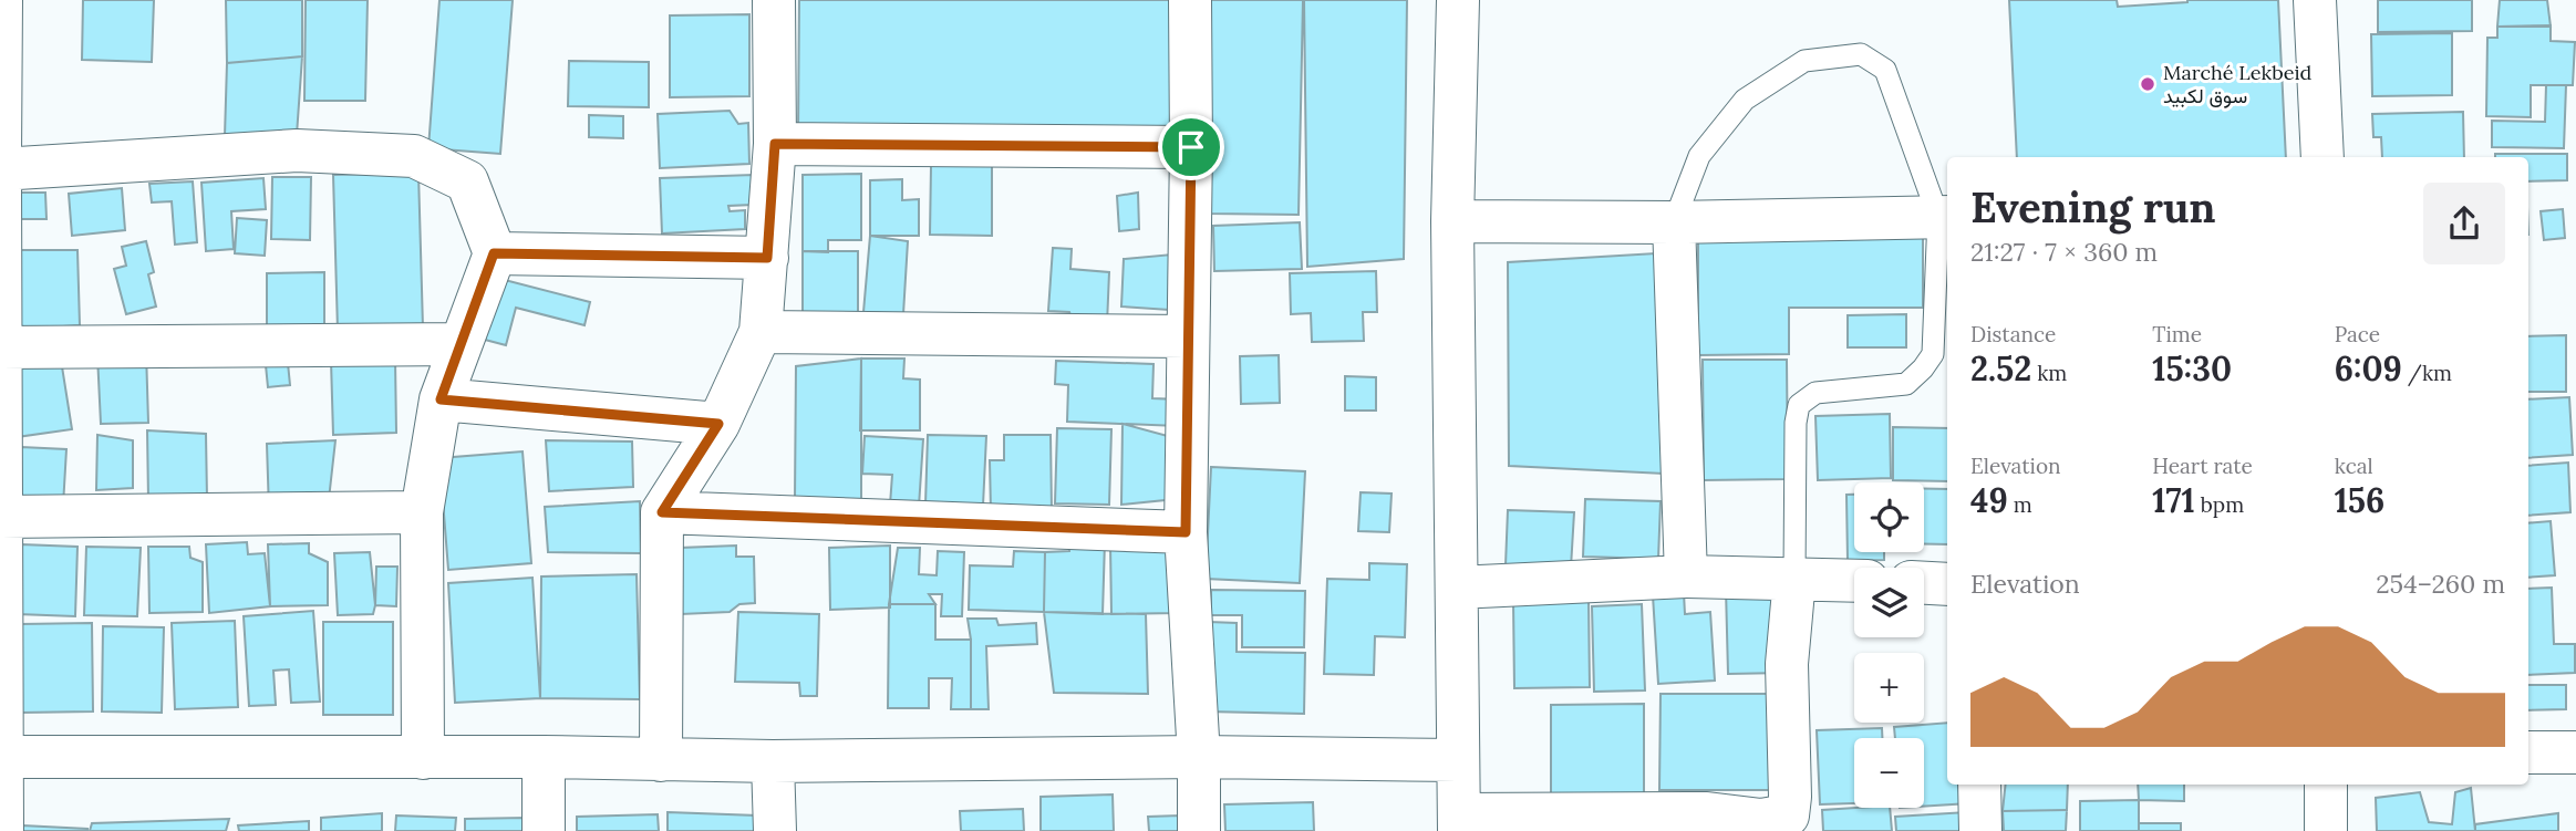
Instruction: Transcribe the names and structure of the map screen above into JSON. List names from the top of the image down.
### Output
{
  "places": ["Marché Lekbeid سوق لكبيد"],
  "page": {
    "heading": ["Evening run", "21:27 · 7 × 360 m"],
    "stats": [
      ["Distance", "2.52 km"],
      ["Time", "15:30"],
      ["Pace", "6:09 /km"],
      ["Elevation", "49 m"],
      ["Heart rate", "171 bpm"],
      ["kcal", "156"]
    ],
    "map_buttons": ["+", "−"],
    "chart": ["Elevation", "254–260 m"]
  }
}
